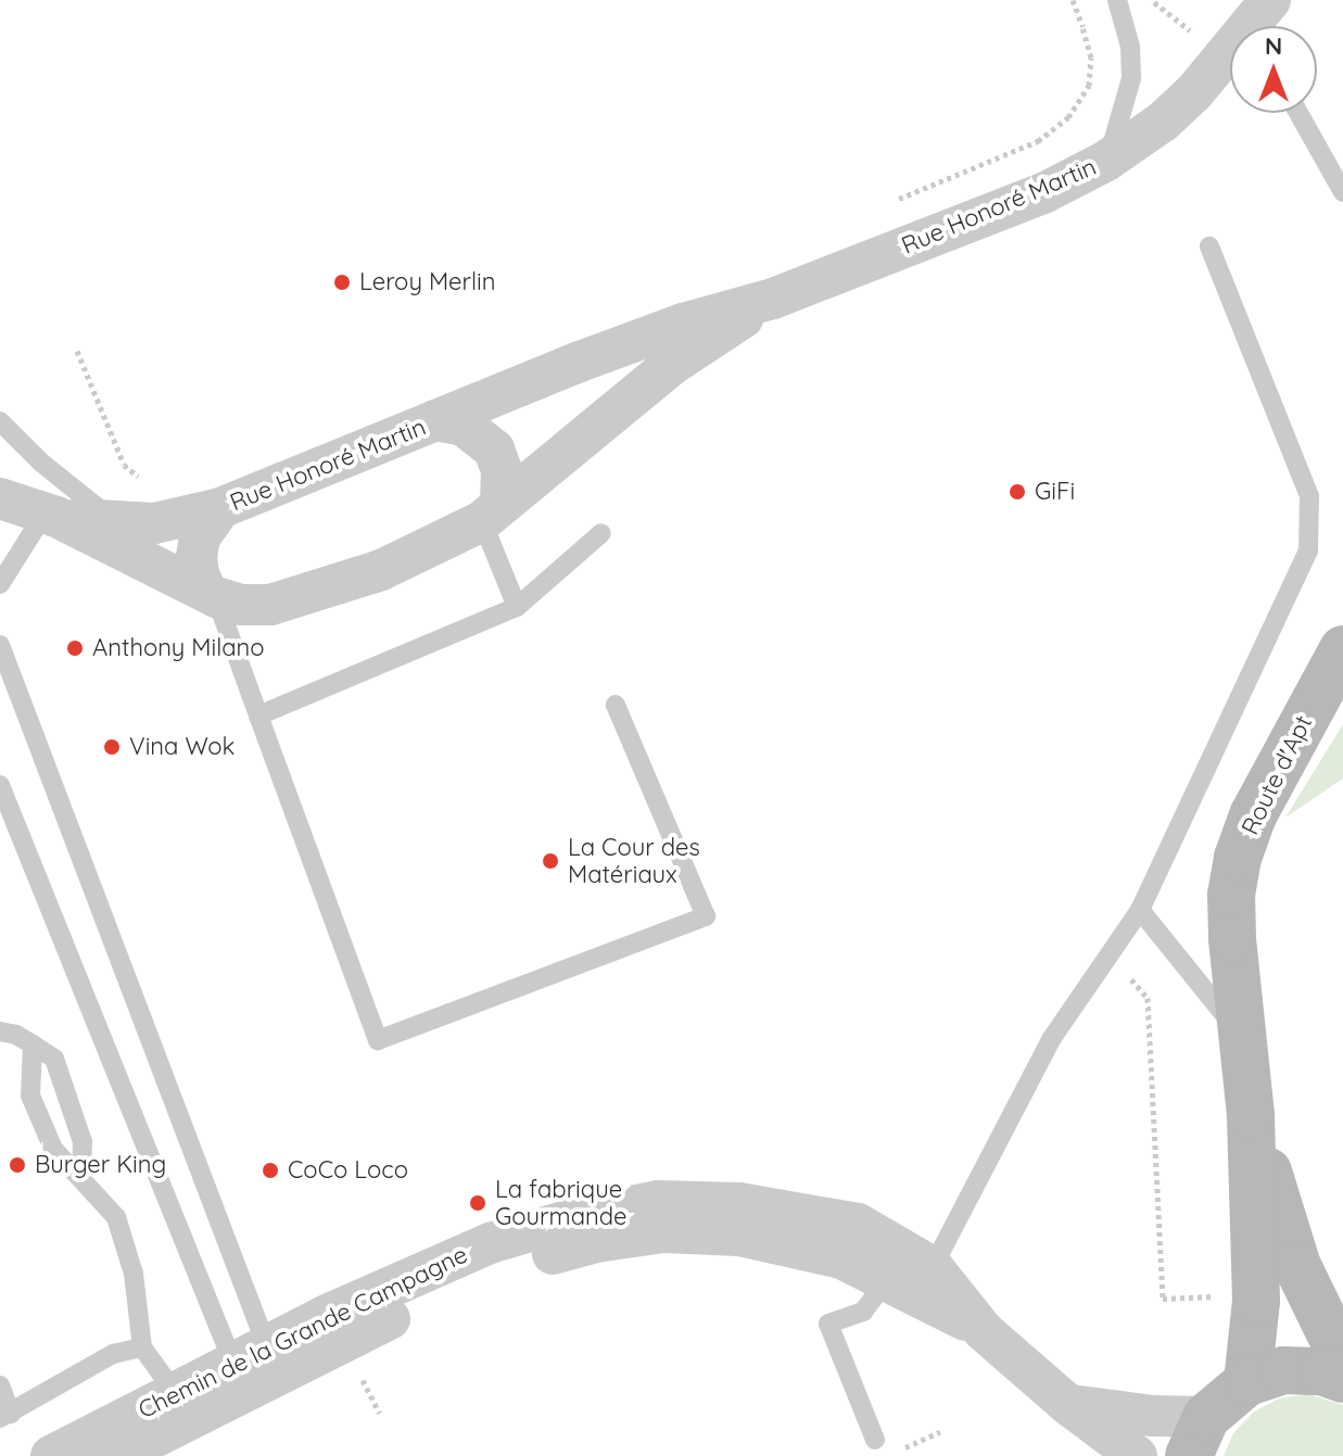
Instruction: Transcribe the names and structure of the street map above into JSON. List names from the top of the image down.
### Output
{
  "streets": {
    "main road": ["Route d'Apt"],
    "street": ["Rue Honoré Martin", "Chemin de la Grande Campagne"]
  },
  "places": [
    "Leroy Merlin",
    "GiFi",
    "Anthony Milano",
    "Vina Wok",
    "La Cour des Matériaux",
    "Burger King",
    "CoCo Loco",
    "La fabrique Gourmande"
  ],
  "north": "top"
}
